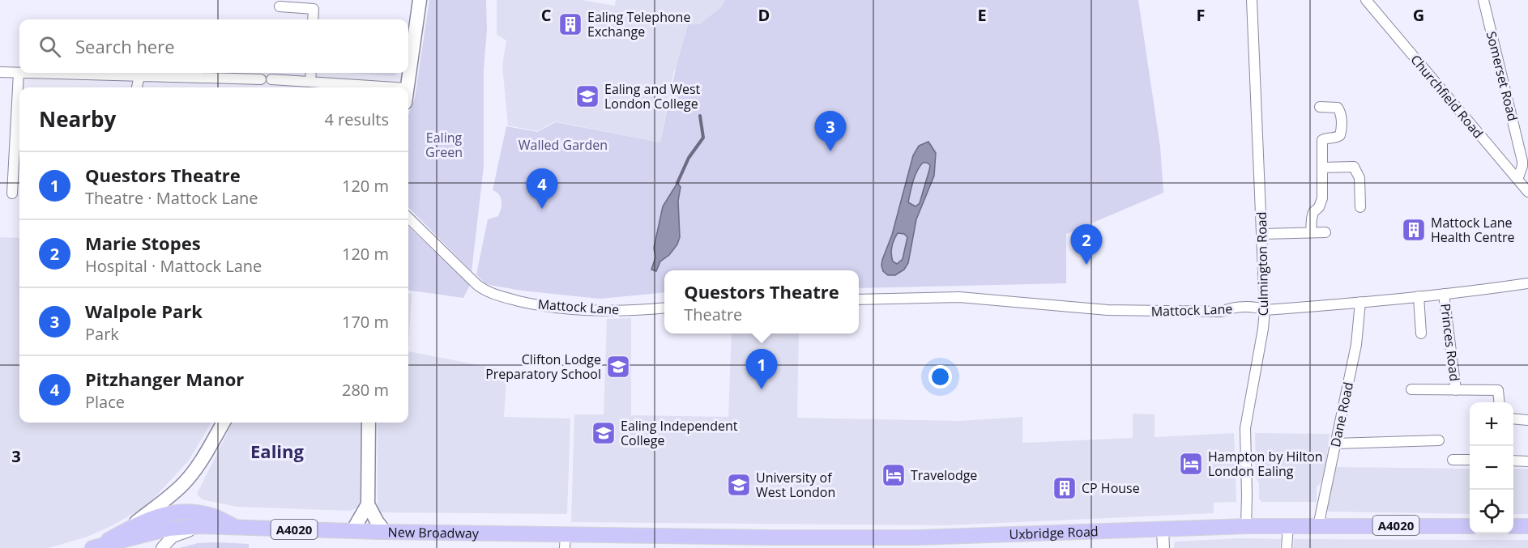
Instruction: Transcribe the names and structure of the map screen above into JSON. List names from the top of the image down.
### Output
{
  "streets": {
    "main road": ["A4020", "New Broadway", "Uxbridge Road"],
    "street": [
      "Somerset Road",
      "Churchfield Road",
      "Culmington Road",
      "Mattock Lane",
      "Princes Road",
      "Dane Road"
    ]
  },
  "crossings": [
    ["Somerset Road", "Churchfield Road"],
    ["Culmington Road", "Mattock Lane"],
    ["Culmington Road", "Uxbridge Road"],
    ["Mattock Lane", "Princes Road"],
    ["Mattock Lane", "Dane Road"],
    ["Dane Road", "Uxbridge Road"],
    ["A4020", "New Broadway"],
    ["New Broadway", "Uxbridge Road"]
  ],
  "districts": ["Ealing"],
  "parks": ["Ealing Green", "Walled Garden"],
  "places": {
    "building": ["Ealing Telephone Exchange", "Mattock Lane Health Centre", "CP House"],
    "school or university": [
      "Ealing and West London College",
      "Clifton Lodge Preparatory School",
      "Ealing Independent College",
      "University of West London"
    ],
    "hotel": ["Hampton by Hilton London Ealing", "Travelodge"]
  },
  "page": {
    "search": "Search here",
    "heading": ["Nearby", "4 results"],
    "pins": [
      "3",
      "4",
      "2",
      "1"
    ],
    "list": [
      {
        "mark": "1",
        "name": "Questors Theatre",
        "note": "Theatre · Mattock Lane",
        "value": "120 m"
      },
      {
        "mark": "2",
        "name": "Marie Stopes",
        "note": "Hospital · Mattock Lane",
        "value": "120 m"
      },
      {
        "mark": "3",
        "name": "Walpole Park",
        "note": "Park",
        "value": "170 m"
      },
      {
        "mark": "4",
        "name": "Pitzhanger Manor",
        "note": "Place",
        "value": "280 m"
      }
    ],
    "popup": ["Questors Theatre", "Theatre"],
    "map_buttons": ["+", "−"]
  },
  "grid": {
    "columns": [
      "C",
      "D",
      "E",
      "F",
      "G"
    ],
    "rows": ["3"]
  }
}
